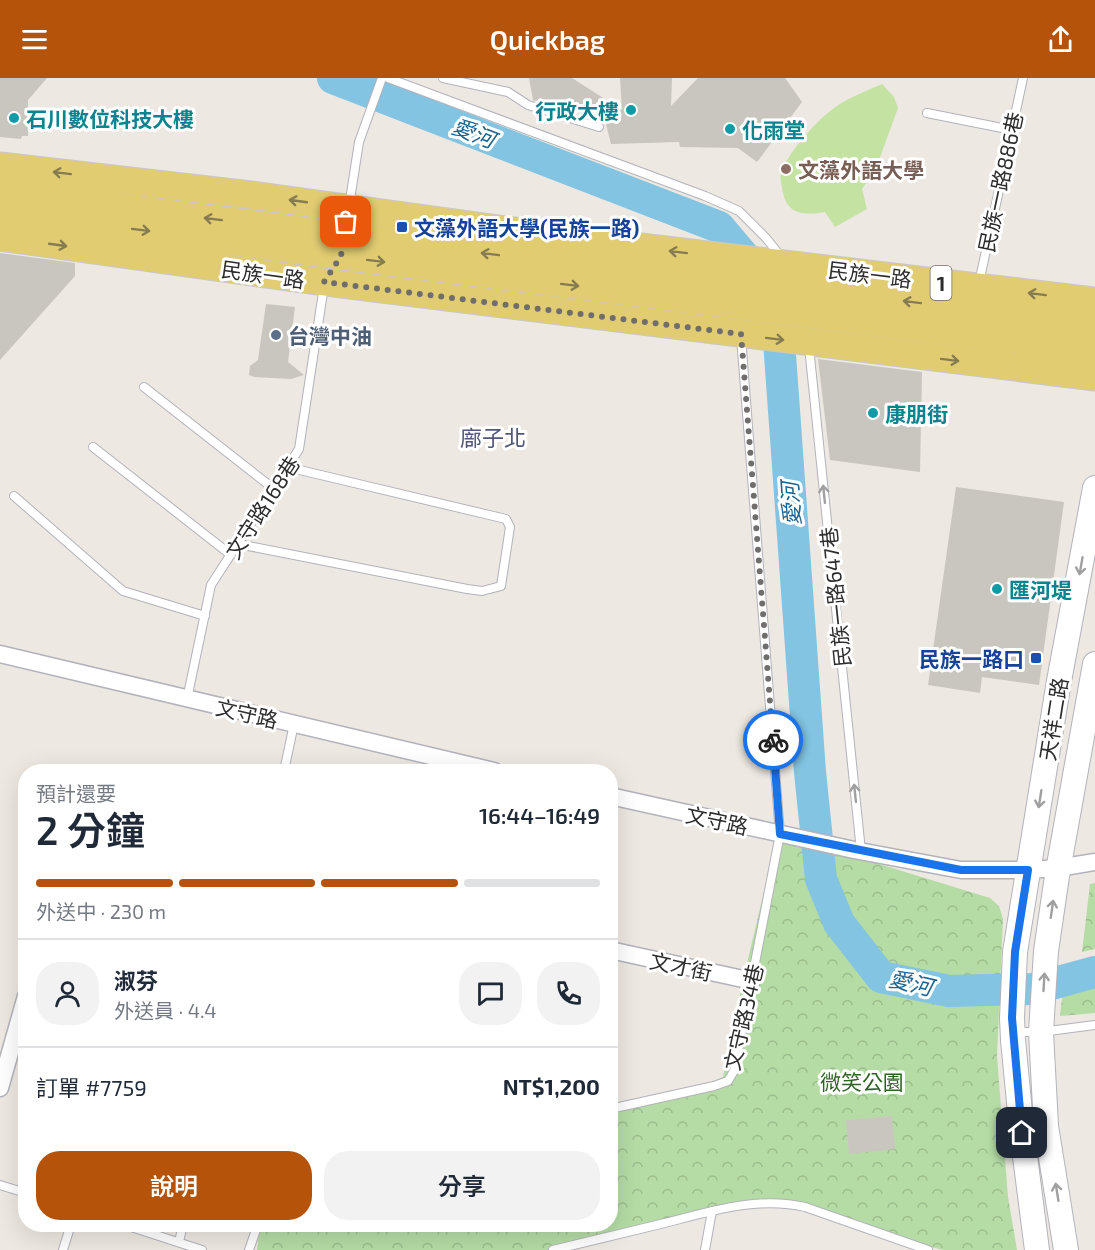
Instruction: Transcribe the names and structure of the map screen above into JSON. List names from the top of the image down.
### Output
{
  "streets": {
    "main road": ["民族一路", "1"],
    "street": ["文守路", "天祥二路", "文才街"],
    "lane": [
      "民族一路886巷",
      "文守路168巷",
      "民族一路647巷",
      "文守路34巷"
    ]
  },
  "crossings": [
    ["民族一路886巷", "民族一路"],
    ["民族一路", "1"],
    ["民族一路", "文守路168巷"],
    ["民族一路", "文守路34巷"],
    ["1", "民族一路647巷"],
    ["1", "文守路34巷"],
    ["文守路168巷", "文守路"],
    ["民族一路647巷", "文守路"],
    ["文守路", "文守路34巷"],
    ["文才街", "文守路34巷"]
  ],
  "one_way": ["民族一路647巷"],
  "districts": ["廍子北"],
  "water": ["愛河"],
  "parks": ["微笑公園"],
  "places": {
    "other": [
      "行政大樓",
      "石川數位科技大樓",
      "化雨堂",
      "文藻外語大學",
      "台灣中油",
      "康朋街",
      "匯河堤"
    ],
    "transit": ["文藻外語大學(民族一路)", "民族一路口"]
  },
  "page": {
    "header": "Quickbag",
    "heading": ["2 分鐘", "預計還要", "16:44–16:49"],
    "panel": [
      "淑芬",
      "外送員 · 4.4",
      "訂單 #7759",
      "NT$1,200"
    ],
    "bar": "外送中 · 230 m",
    "buttons": ["說明", "分享"]
  }
}
